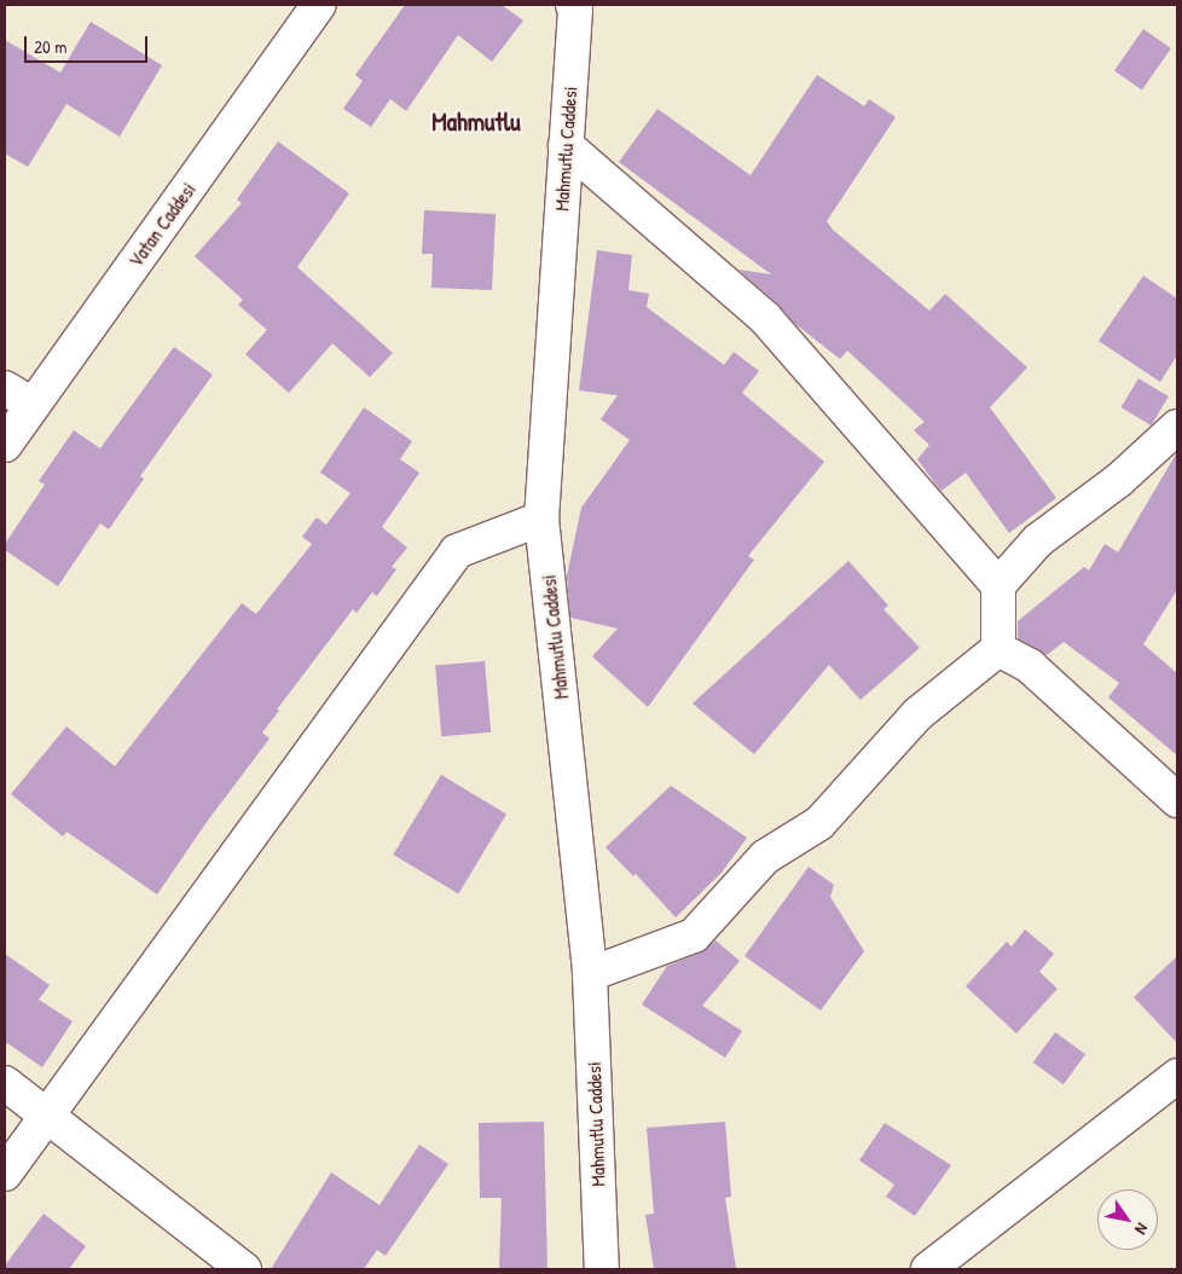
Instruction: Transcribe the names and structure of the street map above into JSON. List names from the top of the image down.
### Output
{
  "streets": {
    "street": ["Mahmutlu Caddesi", "Vatan Caddesi"]
  },
  "districts": ["Mahmutlu"],
  "scale_bar": "20 m",
  "north": "bottom right"
}
